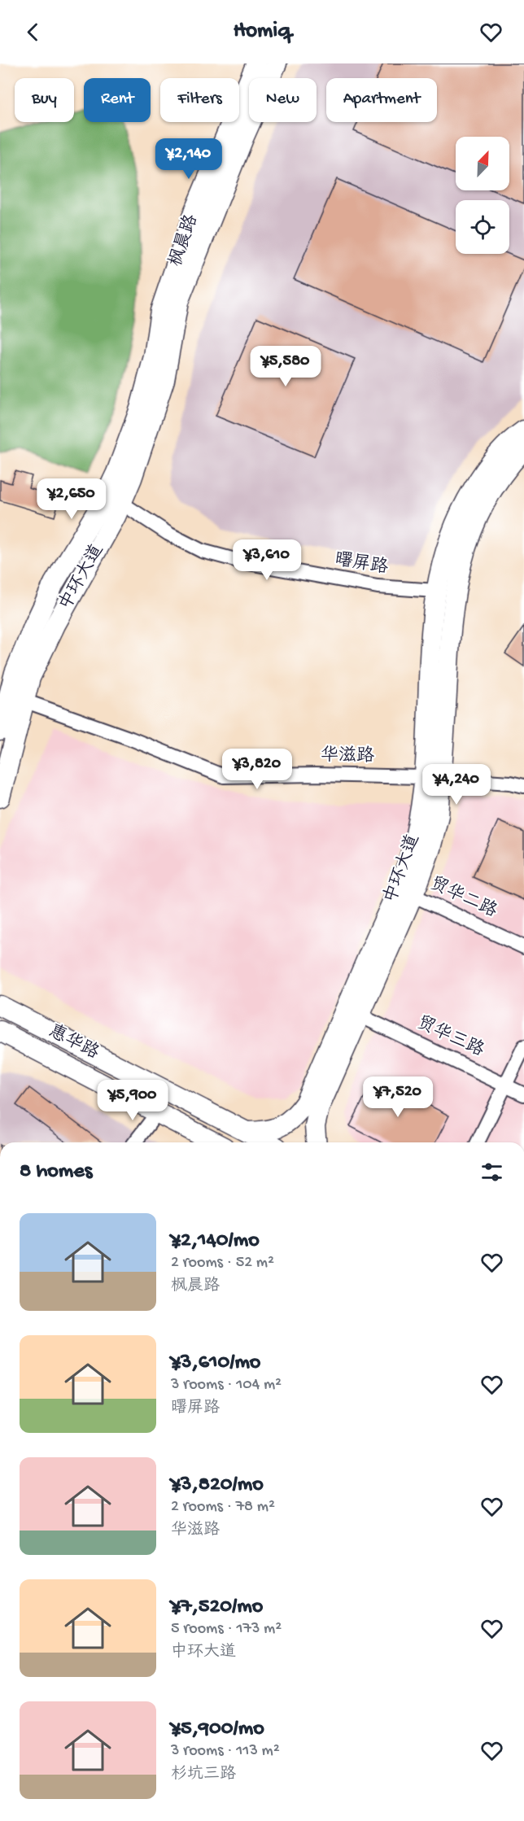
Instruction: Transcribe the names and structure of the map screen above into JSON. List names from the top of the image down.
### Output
{
  "streets": {
    "street": [
      "枫晨路",
      "曙屏路",
      "中环大道",
      "华滋路",
      "贸华二路",
      "贸华三路",
      "惠华路"
    ]
  },
  "crossings": [
    ["枫晨路", "中环大道"],
    ["曙屏路", "中环大道"],
    ["中环大道", "华滋路"],
    ["中环大道", "贸华二路"],
    ["中环大道", "贸华三路"],
    ["中环大道", "惠华路"]
  ],
  "north": "top right",
  "page": {
    "header": "Homiq",
    "chip": [
      "Buy",
      "Rent",
      "Filters",
      "New",
      "Apartment"
    ],
    "price": [
      "¥2,140",
      "¥5,580",
      "¥2,650",
      "¥3,610",
      "¥3,820",
      "¥4,240",
      "¥7,520",
      "¥5,900"
    ],
    "heading": "8 homes",
    "list": [
      {
        "name": "¥2,140/mo",
        "note": "2 rooms · 52 m² · 枫晨路"
      },
      {
        "name": "¥3,610/mo",
        "note": "3 rooms · 104 m² · 曙屏路"
      },
      {
        "name": "¥3,820/mo",
        "note": "2 rooms · 78 m² · 华滋路"
      },
      {
        "name": "¥7,520/mo",
        "note": "5 rooms · 173 m² · 中环大道"
      },
      {
        "name": "¥5,900/mo",
        "note": "3 rooms · 113 m² · 杉坑三路"
      }
    ]
  }
}
